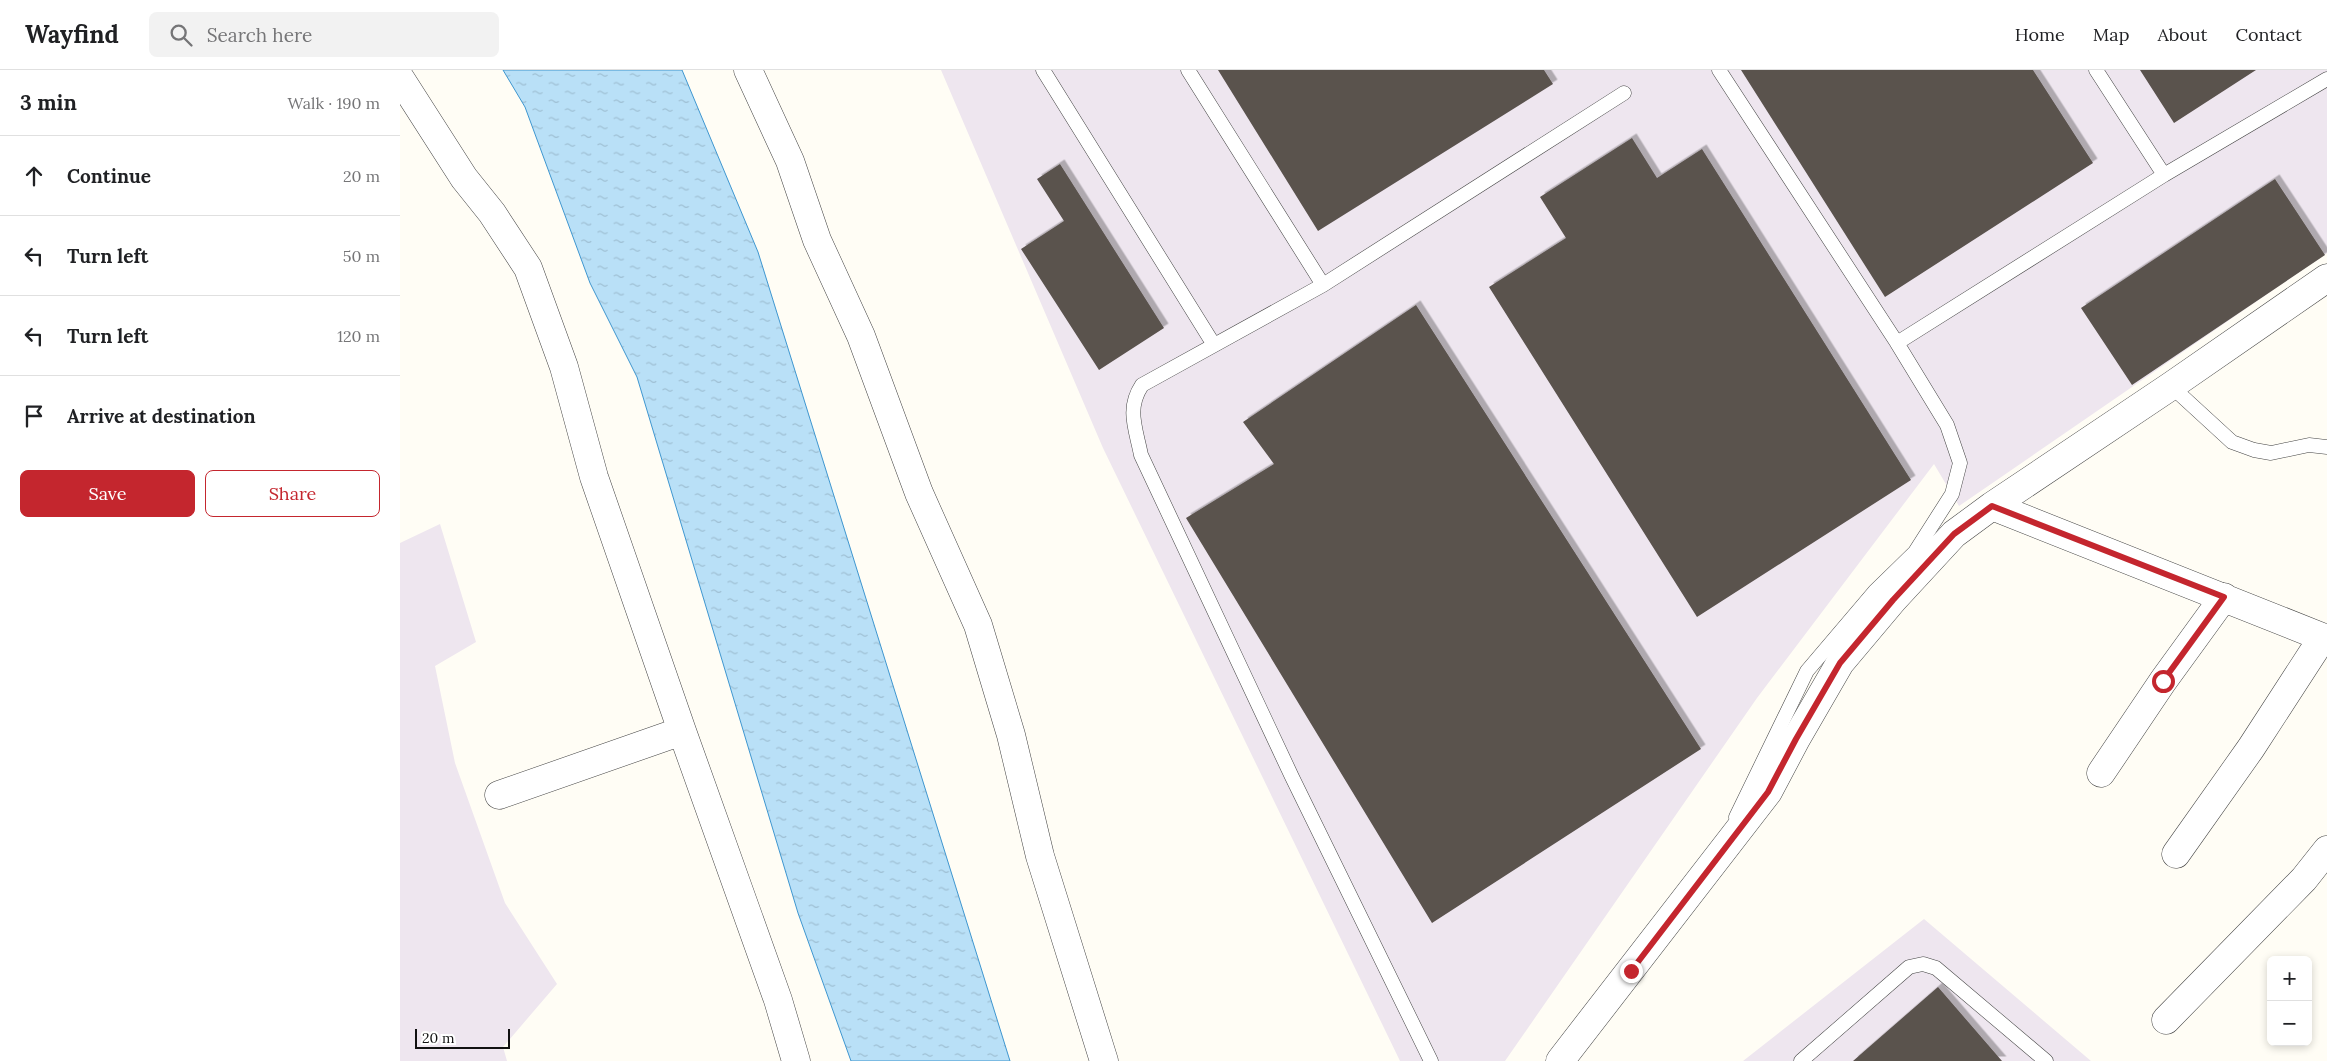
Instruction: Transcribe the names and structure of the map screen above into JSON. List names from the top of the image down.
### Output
{
  "scale_bar": "20 m",
  "page": {
    "header": "Wayfind",
    "search": "Search here",
    "nav": [
      "Home",
      "Map",
      "About",
      "Contact"
    ],
    "heading": ["3 min", "Walk · 190 m"],
    "list": [
      ["Continue", "20 m"],
      ["Turn left", "50 m"],
      ["Turn left", "120 m"],
      "Arrive at destination"
    ],
    "buttons": ["Save", "Share"],
    "map_buttons": ["+", "−"],
    "scale": "20 m"
  }
}
